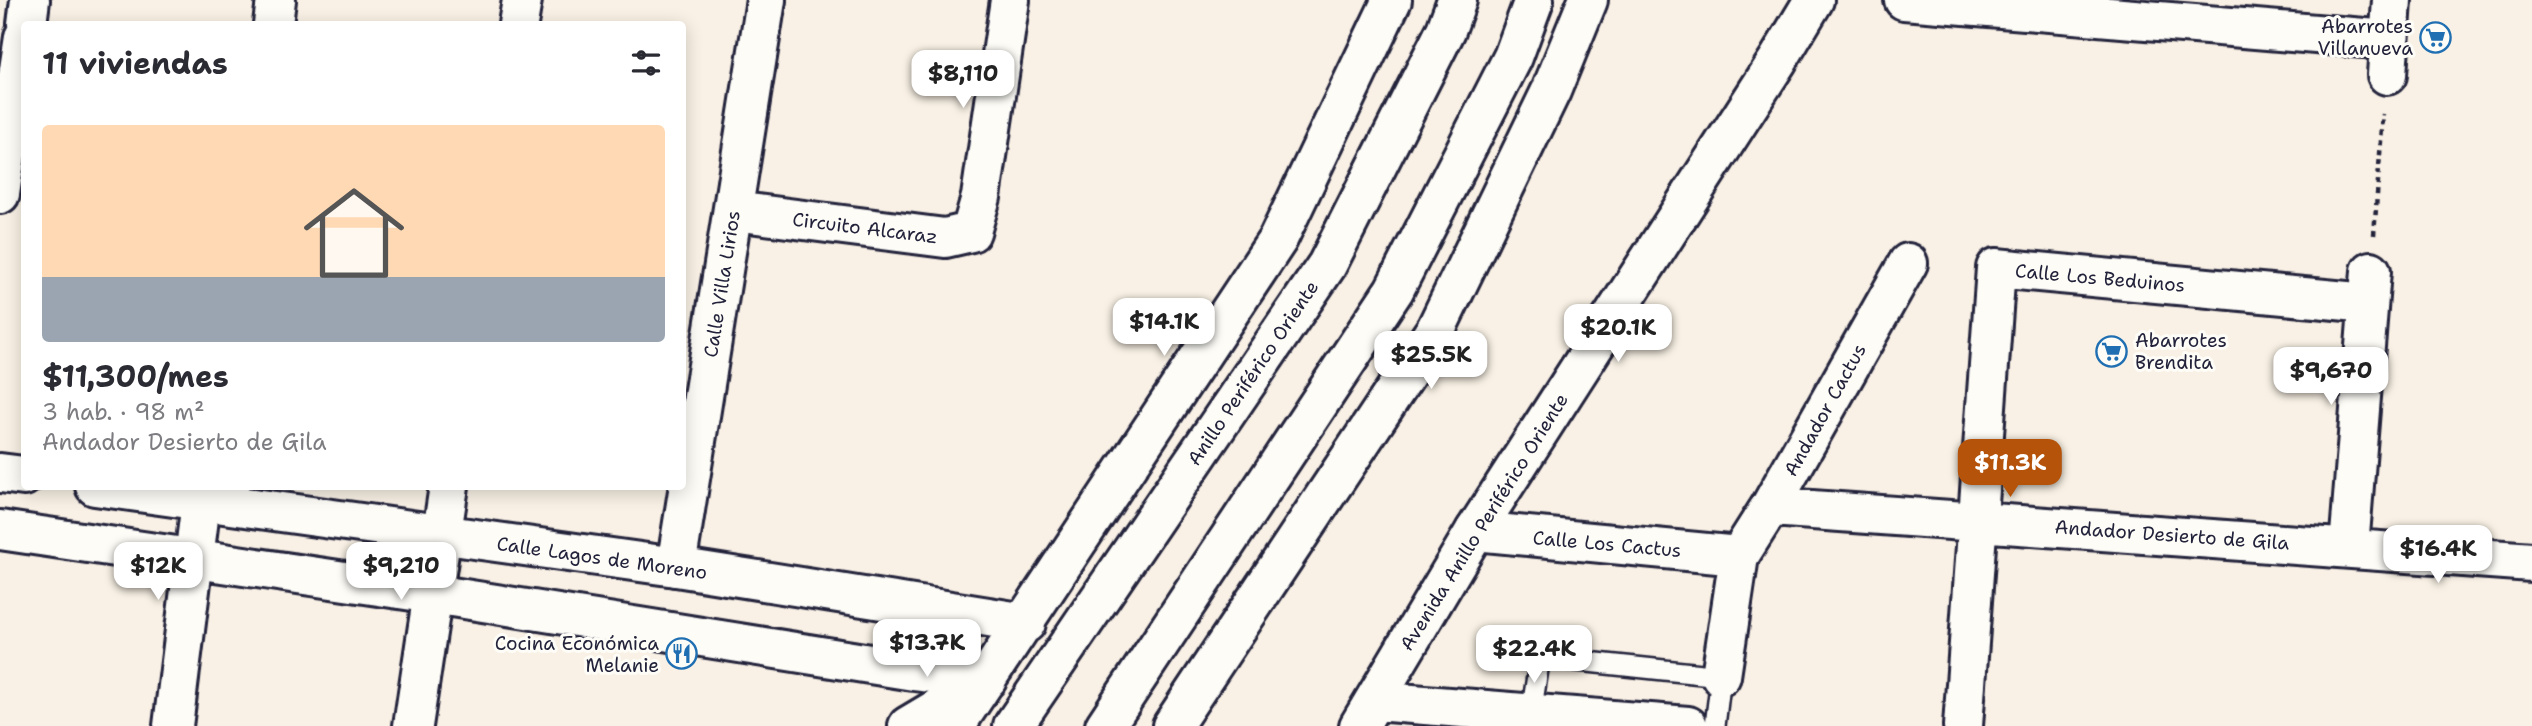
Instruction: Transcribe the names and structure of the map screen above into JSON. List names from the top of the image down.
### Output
{
  "streets": {
    "main road": [
      "Circuito Alcaraz",
      "Calle Los Beduinos",
      "Calle Villa Lirios",
      "Anillo Periférico Oriente",
      "Andador Cactus",
      "Avenida Anillo Periférico Oriente",
      "Andador Desierto de Gila",
      "Calle Los Cactus",
      "Calle Lagos de Moreno"
    ]
  },
  "crossings": [
    ["Circuito Alcaraz", "Calle Villa Lirios"],
    ["Calle Los Beduinos", "Andador Desierto de Gila"],
    ["Calle Villa Lirios", "Calle Lagos de Moreno"],
    ["Andador Cactus", "Andador Desierto de Gila"],
    ["Andador Cactus", "Calle Los Cactus"],
    ["Avenida Anillo Periférico Oriente", "Calle Los Cactus"]
  ],
  "places": {
    "supermarket": ["Abarrotes Villanueva", "Abarrotes Brendita"],
    "restaurant": ["Cocina Económica Melanie"]
  },
  "page": {
    "heading": "11 viviendas",
    "price": [
      "$8,110",
      "$14.1K",
      "$20.1K",
      "$25.5K",
      "$9,670",
      "$11.3K",
      "$16.4K",
      "$12K",
      "$9,210",
      "$13.7K",
      "$22.4K"
    ],
    "list": [
      {
        "name": "$11,300/mes",
        "note": "3 hab. · 98 m² · Andador Desierto de Gila"
      }
    ]
  }
}
